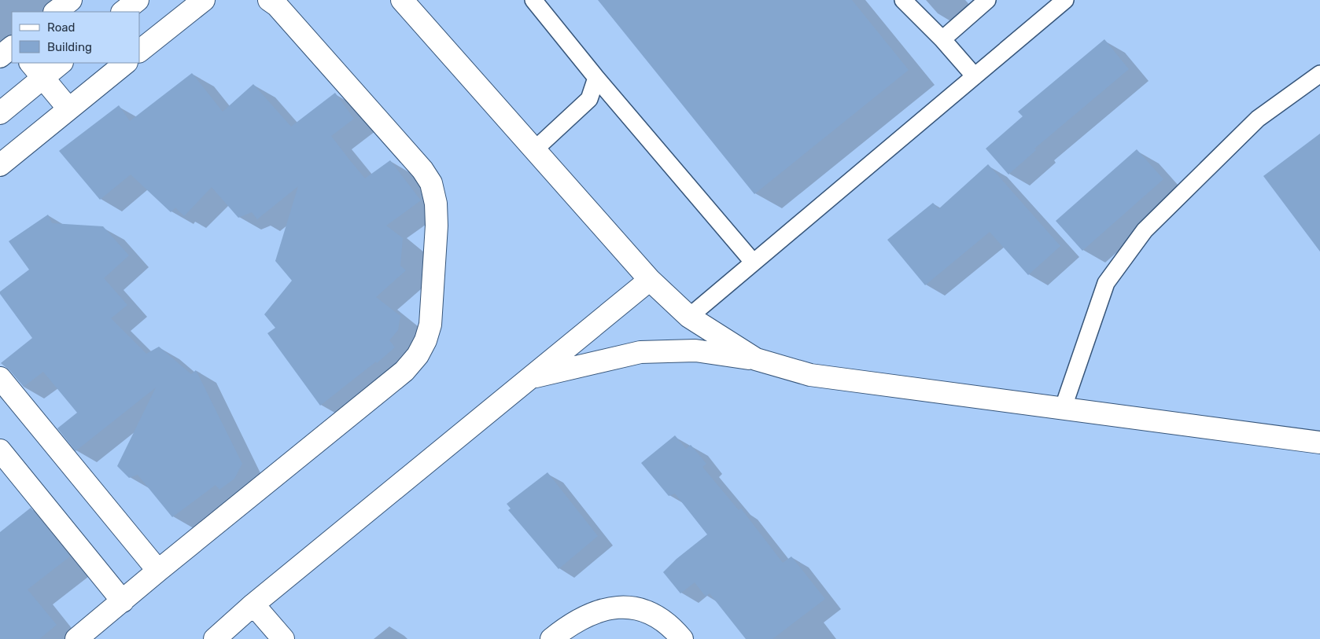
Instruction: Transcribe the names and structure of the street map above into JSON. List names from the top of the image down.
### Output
{
  "legend": ["Road", "Building"]
}
